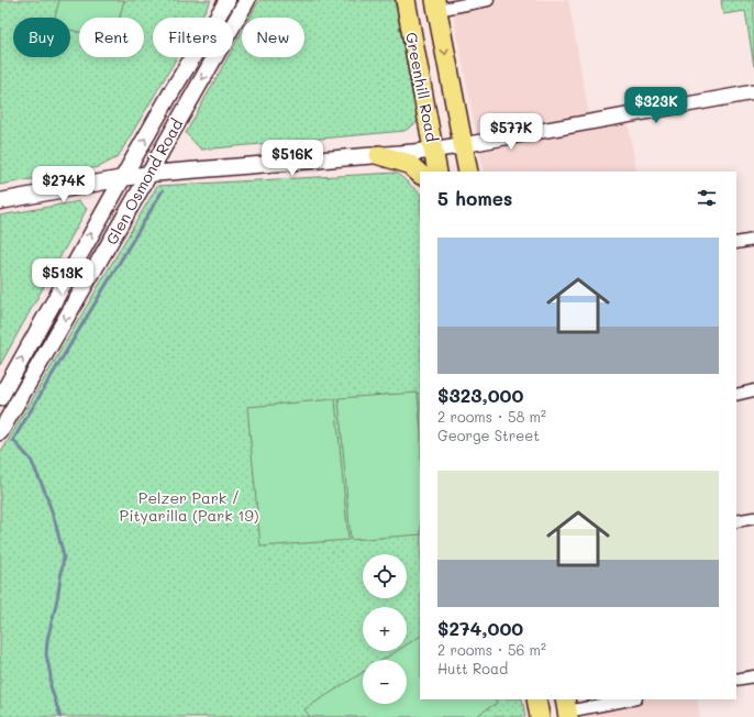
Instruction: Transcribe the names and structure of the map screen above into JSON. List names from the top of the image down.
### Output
{
  "streets": {
    "highway": ["Greenhill Road"],
    "main road": ["Glen Osmond Road"]
  },
  "parks": ["Pelzer Park / Pityarilla (Park 19)"],
  "page": {
    "chip": [
      "Buy",
      "Rent",
      "Filters",
      "New"
    ],
    "price": [
      "$323K",
      "$577K",
      "$516K",
      "$274K",
      "$513K"
    ],
    "heading": "5 homes",
    "list": [
      {
        "name": "$323,000",
        "note": "2 rooms · 58 m² · George Street"
      },
      {
        "name": "$274,000",
        "note": "2 rooms · 56 m² · Hutt Road"
      }
    ],
    "map_buttons": ["+", "−"]
  }
}
